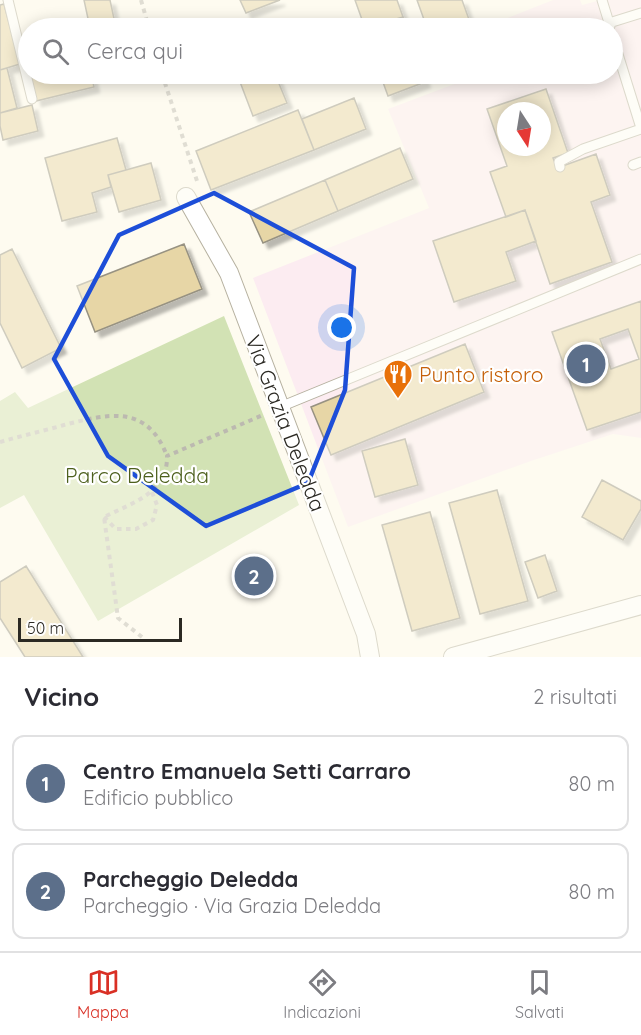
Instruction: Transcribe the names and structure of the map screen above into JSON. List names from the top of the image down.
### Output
{
  "streets": {
    "street": ["Via Grazia Deledda"]
  },
  "parks": ["Parco Deledda"],
  "places": {
    "restaurant": ["Punto ristoro"]
  },
  "scale_bar": "50 m",
  "north": "bottom",
  "page": {
    "search": "Cerca qui",
    "pins": ["1", "2"],
    "scale": "50 m",
    "heading": ["Vicino", "2 risultati"],
    "list": [
      {
        "mark": "1",
        "name": "Centro Emanuela Setti Carraro",
        "note": "Edificio pubblico",
        "value": "80 m"
      },
      {
        "mark": "2",
        "name": "Parcheggio Deledda",
        "note": "Parcheggio · Via Grazia Deledda",
        "value": "80 m"
      }
    ],
    "nav": ["Mappa", "Indicazioni", "Salvati"]
  }
}
